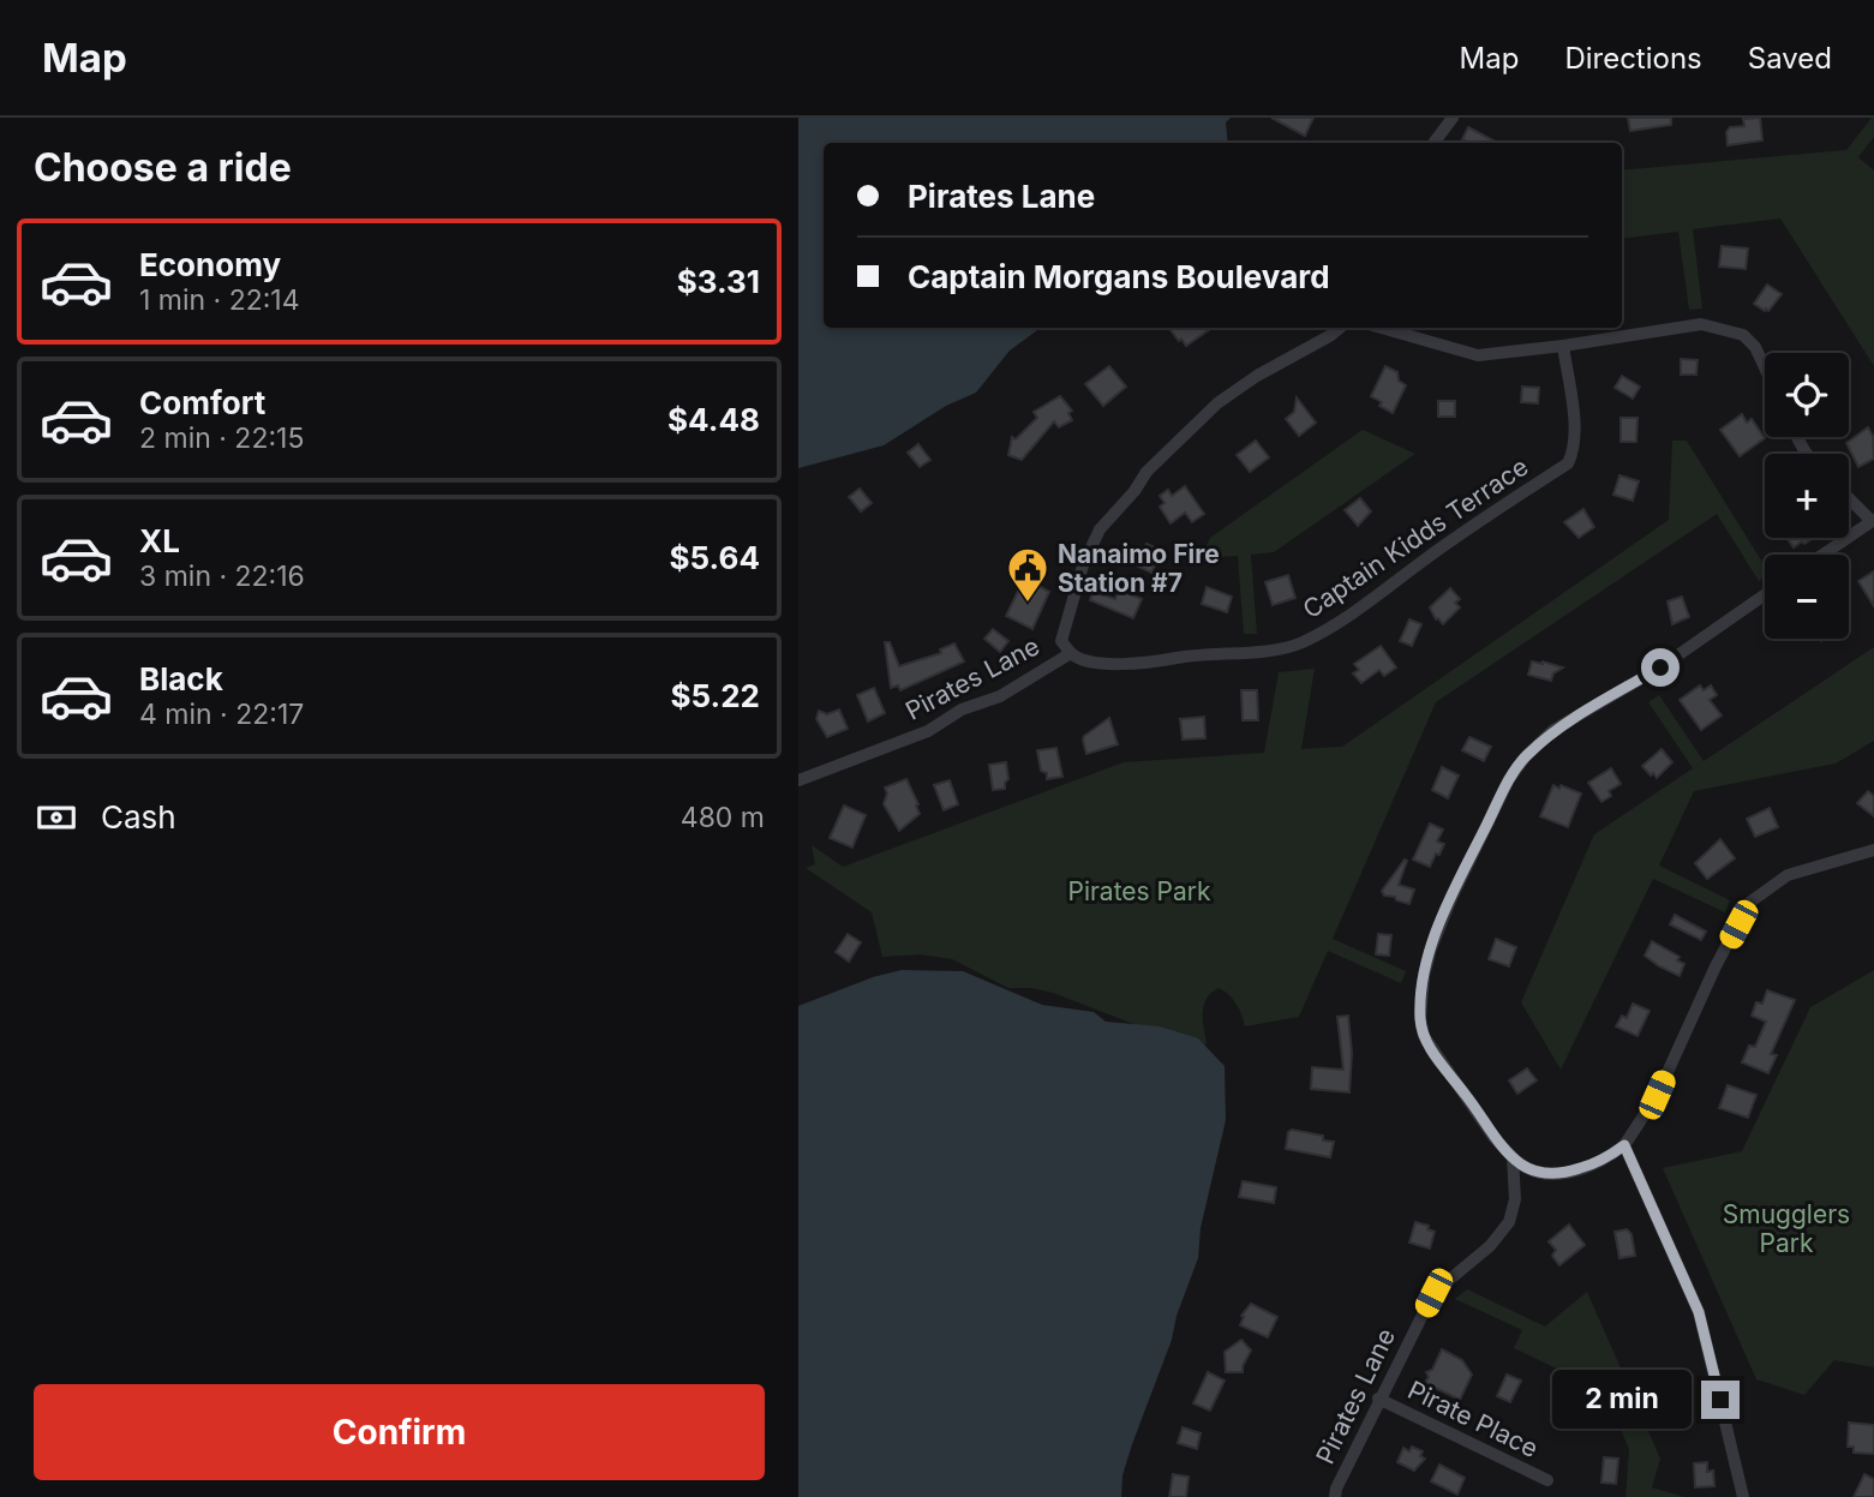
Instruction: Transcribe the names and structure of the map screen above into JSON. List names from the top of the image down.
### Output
{
  "streets": {
    "street": ["Captain Kidds Terrace", "Pirates Lane", "Pirate Place"]
  },
  "crossings": [
    ["Captain Kidds Terrace", "Pirates Lane"],
    ["Pirates Lane", "Pirate Place"]
  ],
  "parks": ["Pirates Park", "Smugglers Park"],
  "places": {
    "public building": ["Nanaimo Fire Station #7"]
  },
  "page": {
    "header": "Map",
    "nav": ["Map", "Directions", "Saved"],
    "heading": "Choose a ride",
    "banner": ["Pirates Lane", "Captain Morgans Boulevard"],
    "list": [
      {
        "name": "Economy",
        "note": "1 min · 22:14",
        "value": "$3.31"
      },
      {
        "name": "Comfort",
        "note": "2 min · 22:15",
        "value": "$4.48"
      },
      {
        "name": "XL",
        "note": "3 min · 22:16",
        "value": "$5.64"
      },
      {
        "name": "Black",
        "note": "4 min · 22:17",
        "value": "$5.22"
      }
    ],
    "map_buttons": ["+", "−"],
    "pay": ["Cash", "480 m"],
    "buttons": "Confirm",
    "bubble": "2 min"
  }
}
